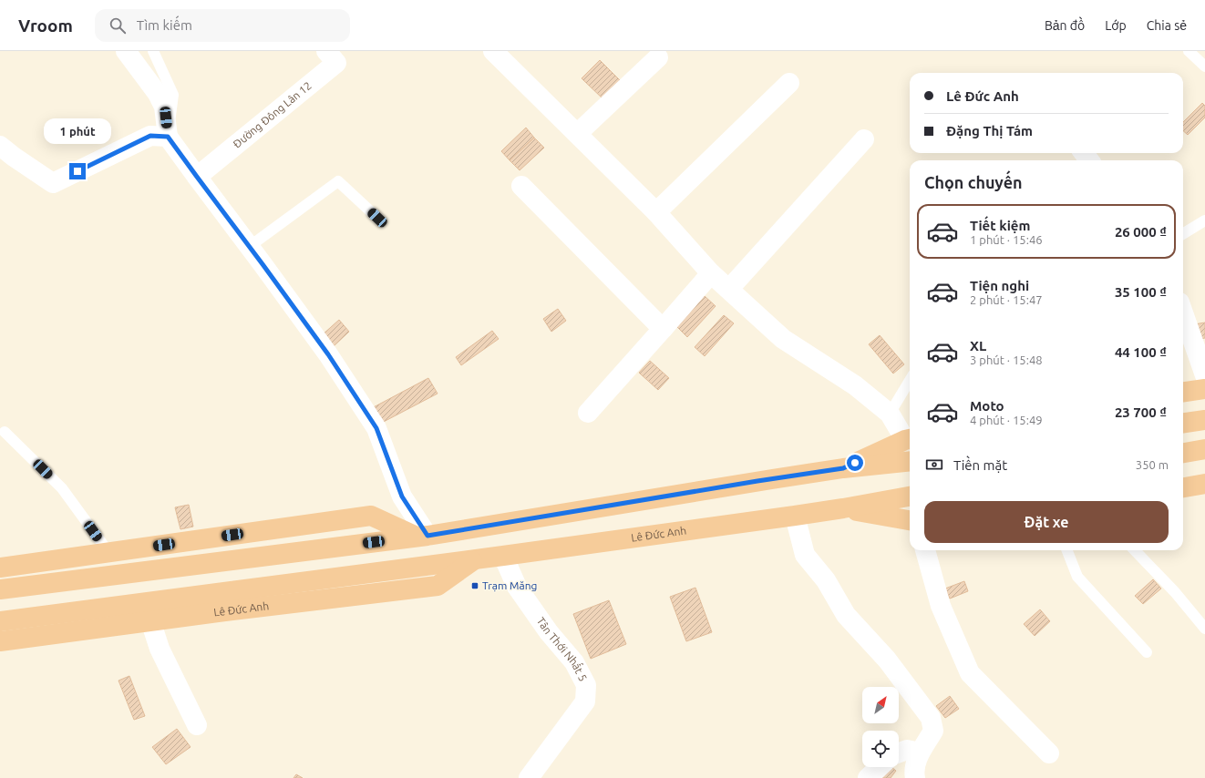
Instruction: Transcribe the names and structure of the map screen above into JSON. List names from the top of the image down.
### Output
{
  "streets": {
    "highway": ["Lê Đức Anh"],
    "street": ["Đường Đông Lân 12", "Tân Thới Nhất 5"]
  },
  "crossings": [
    ["Lê Đức Anh", "Tân Thới Nhất 5"]
  ],
  "places": {
    "transit": ["Trạm Măng"]
  },
  "north": "top right",
  "page": {
    "header": "Vroom",
    "search": "Tìm kiếm",
    "nav": ["Bản đồ", "Lớp", "Chia sẻ"],
    "banner": ["Lê Đức Anh", "Đặng Thị Tám"],
    "bubble": "1 phút",
    "heading": "Chọn chuyến",
    "list": [
      {
        "name": "Tiết kiệm",
        "note": "1 phút · 15:46",
        "value": "26 000 ₫"
      },
      {
        "name": "Tiện nghi",
        "note": "2 phút · 15:47",
        "value": "35 100 ₫"
      },
      {
        "name": "XL",
        "note": "3 phút · 15:48",
        "value": "44 100 ₫"
      },
      {
        "name": "Moto",
        "note": "4 phút · 15:49",
        "value": "23 700 ₫"
      }
    ],
    "pay": ["Tiền mặt", "350 m"],
    "buttons": "Đặt xe"
  }
}
